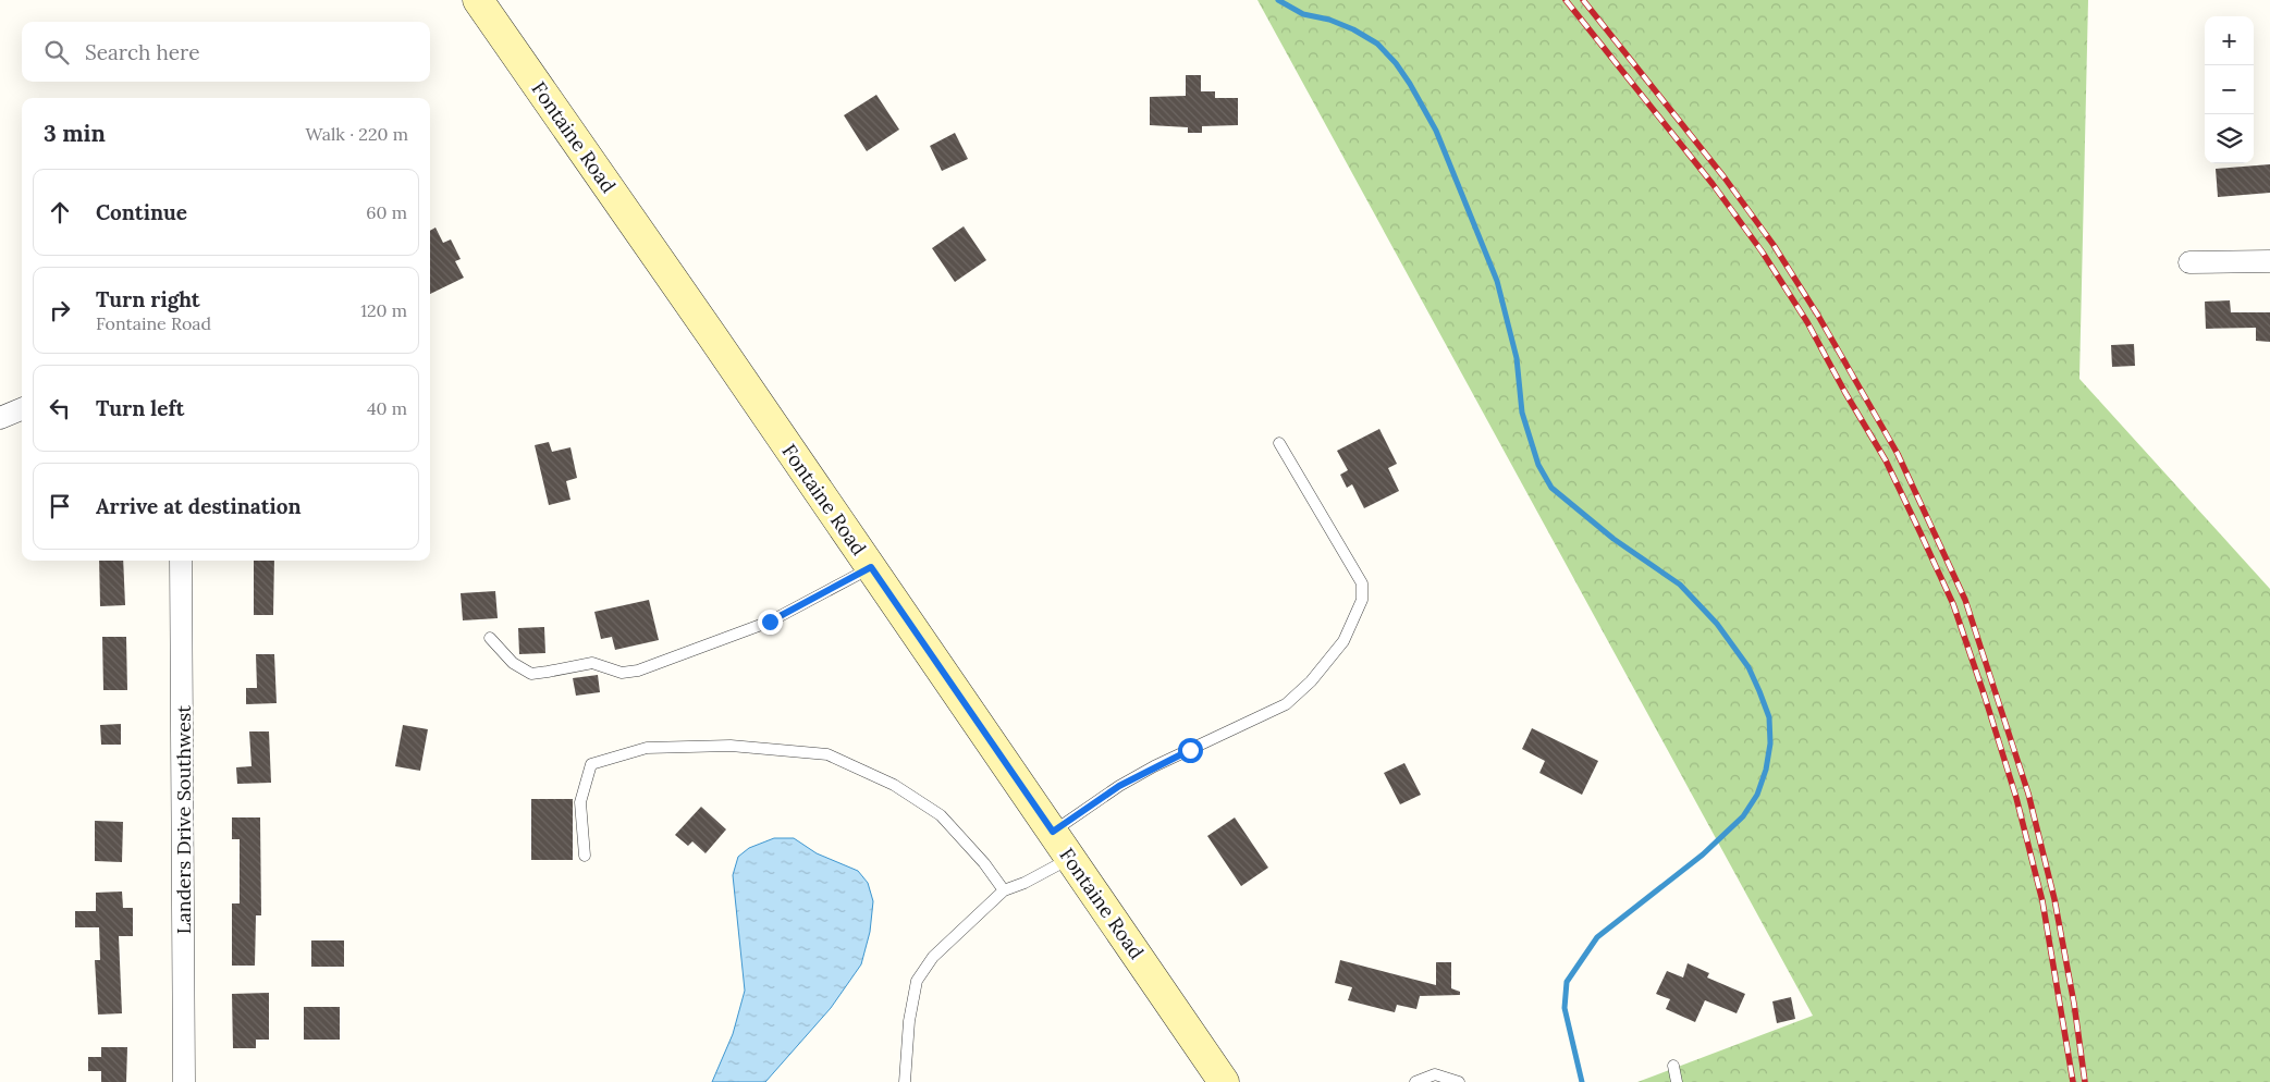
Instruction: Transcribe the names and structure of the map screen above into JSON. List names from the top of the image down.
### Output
{
  "streets": {
    "main road": ["Fontaine Road"],
    "street": ["Landers Drive Southwest"]
  },
  "page": {
    "map_buttons": ["+", "−"],
    "search": "Search here",
    "heading": ["3 min", "Walk · 220 m"],
    "list": [
      ["Continue", "60 m"],
      ["Turn right", "Fontaine Road", "120 m"],
      ["Turn left", "40 m"],
      "Arrive at destination"
    ]
  }
}
